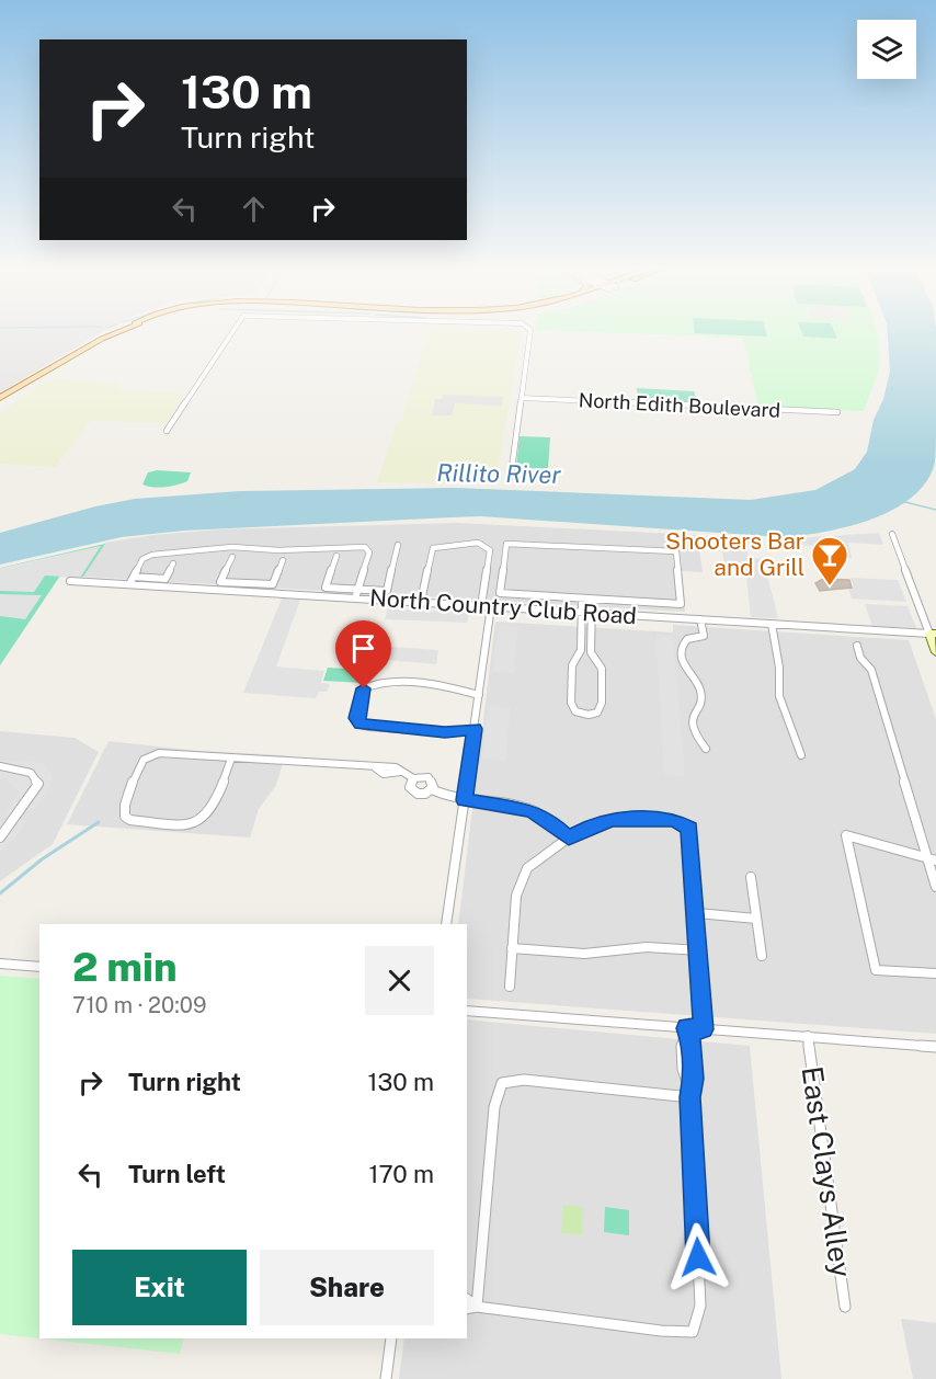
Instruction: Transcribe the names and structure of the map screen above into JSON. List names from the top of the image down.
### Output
{
  "streets": {
    "street": ["North Edith Boulevard", "North Country Club Road", "East Clays Alley"]
  },
  "water": ["Rillito River"],
  "places": {
    "bar": ["Shooters Bar and Grill"]
  },
  "page": {
    "turn": ["130 m", "Turn right"],
    "heading": ["2 min", "710 m · 20:09"],
    "list": [
      {
        "name": "Turn right",
        "value": "130 m"
      },
      {
        "name": "Turn left",
        "value": "170 m"
      }
    ],
    "buttons": ["Exit", "Share"]
  }
}
